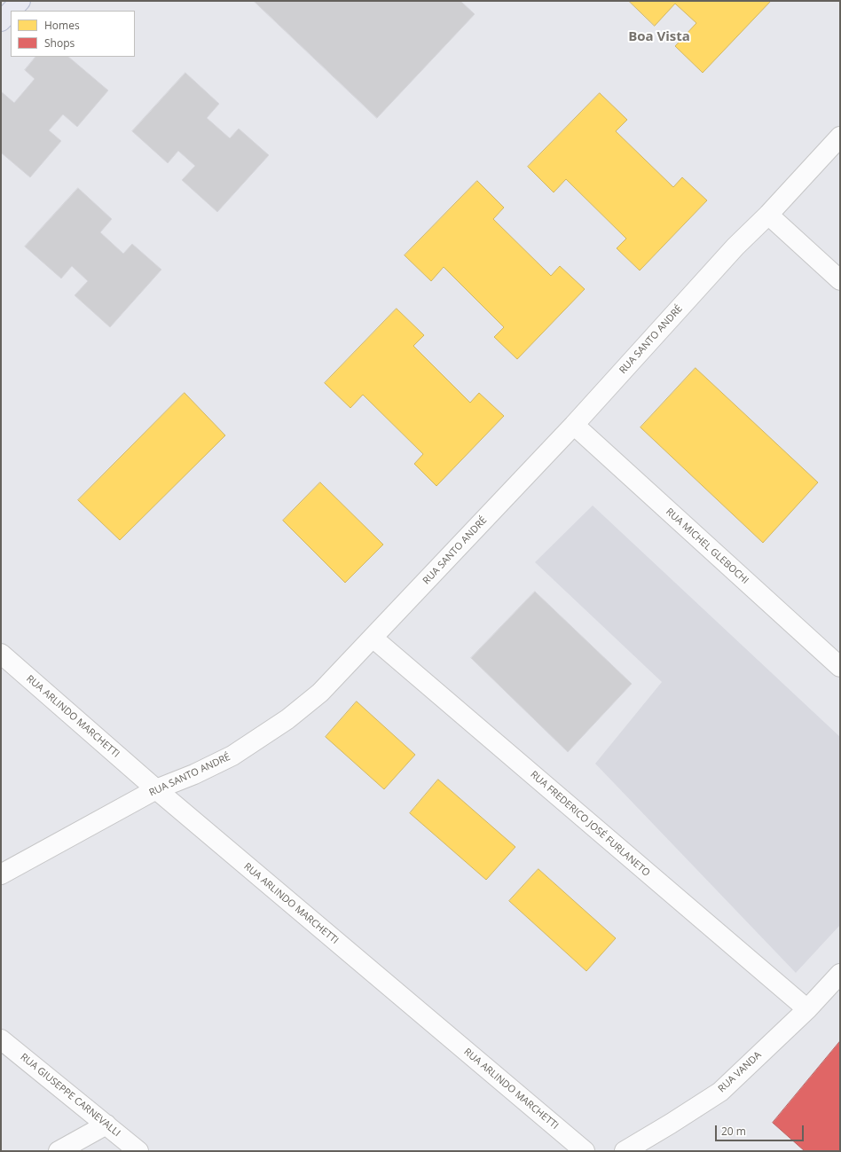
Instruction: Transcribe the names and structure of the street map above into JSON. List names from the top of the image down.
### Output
{
  "streets": {
    "street": [
      "RUA SANTO ANDRÉ",
      "RUA MICHEL GLEBOCHI",
      "RUA ARLINDO MARCHETTI",
      "RUA FREDERICO JOSÉ FURLANETO",
      "RUA VANDA",
      "RUA GIUSEPPE CARNEVALLI"
    ]
  },
  "crossings": [
    ["RUA SANTO ANDRÉ", "RUA MICHEL GLEBOCHI"],
    ["RUA SANTO ANDRÉ", "RUA ARLINDO MARCHETTI"],
    ["RUA SANTO ANDRÉ", "RUA FREDERICO JOSÉ FURLANETO"],
    ["RUA FREDERICO JOSÉ FURLANETO", "RUA VANDA"]
  ],
  "districts": ["Boa Vista"],
  "legend": ["Homes", "Shops"],
  "scale_bar": "20 m"
}
